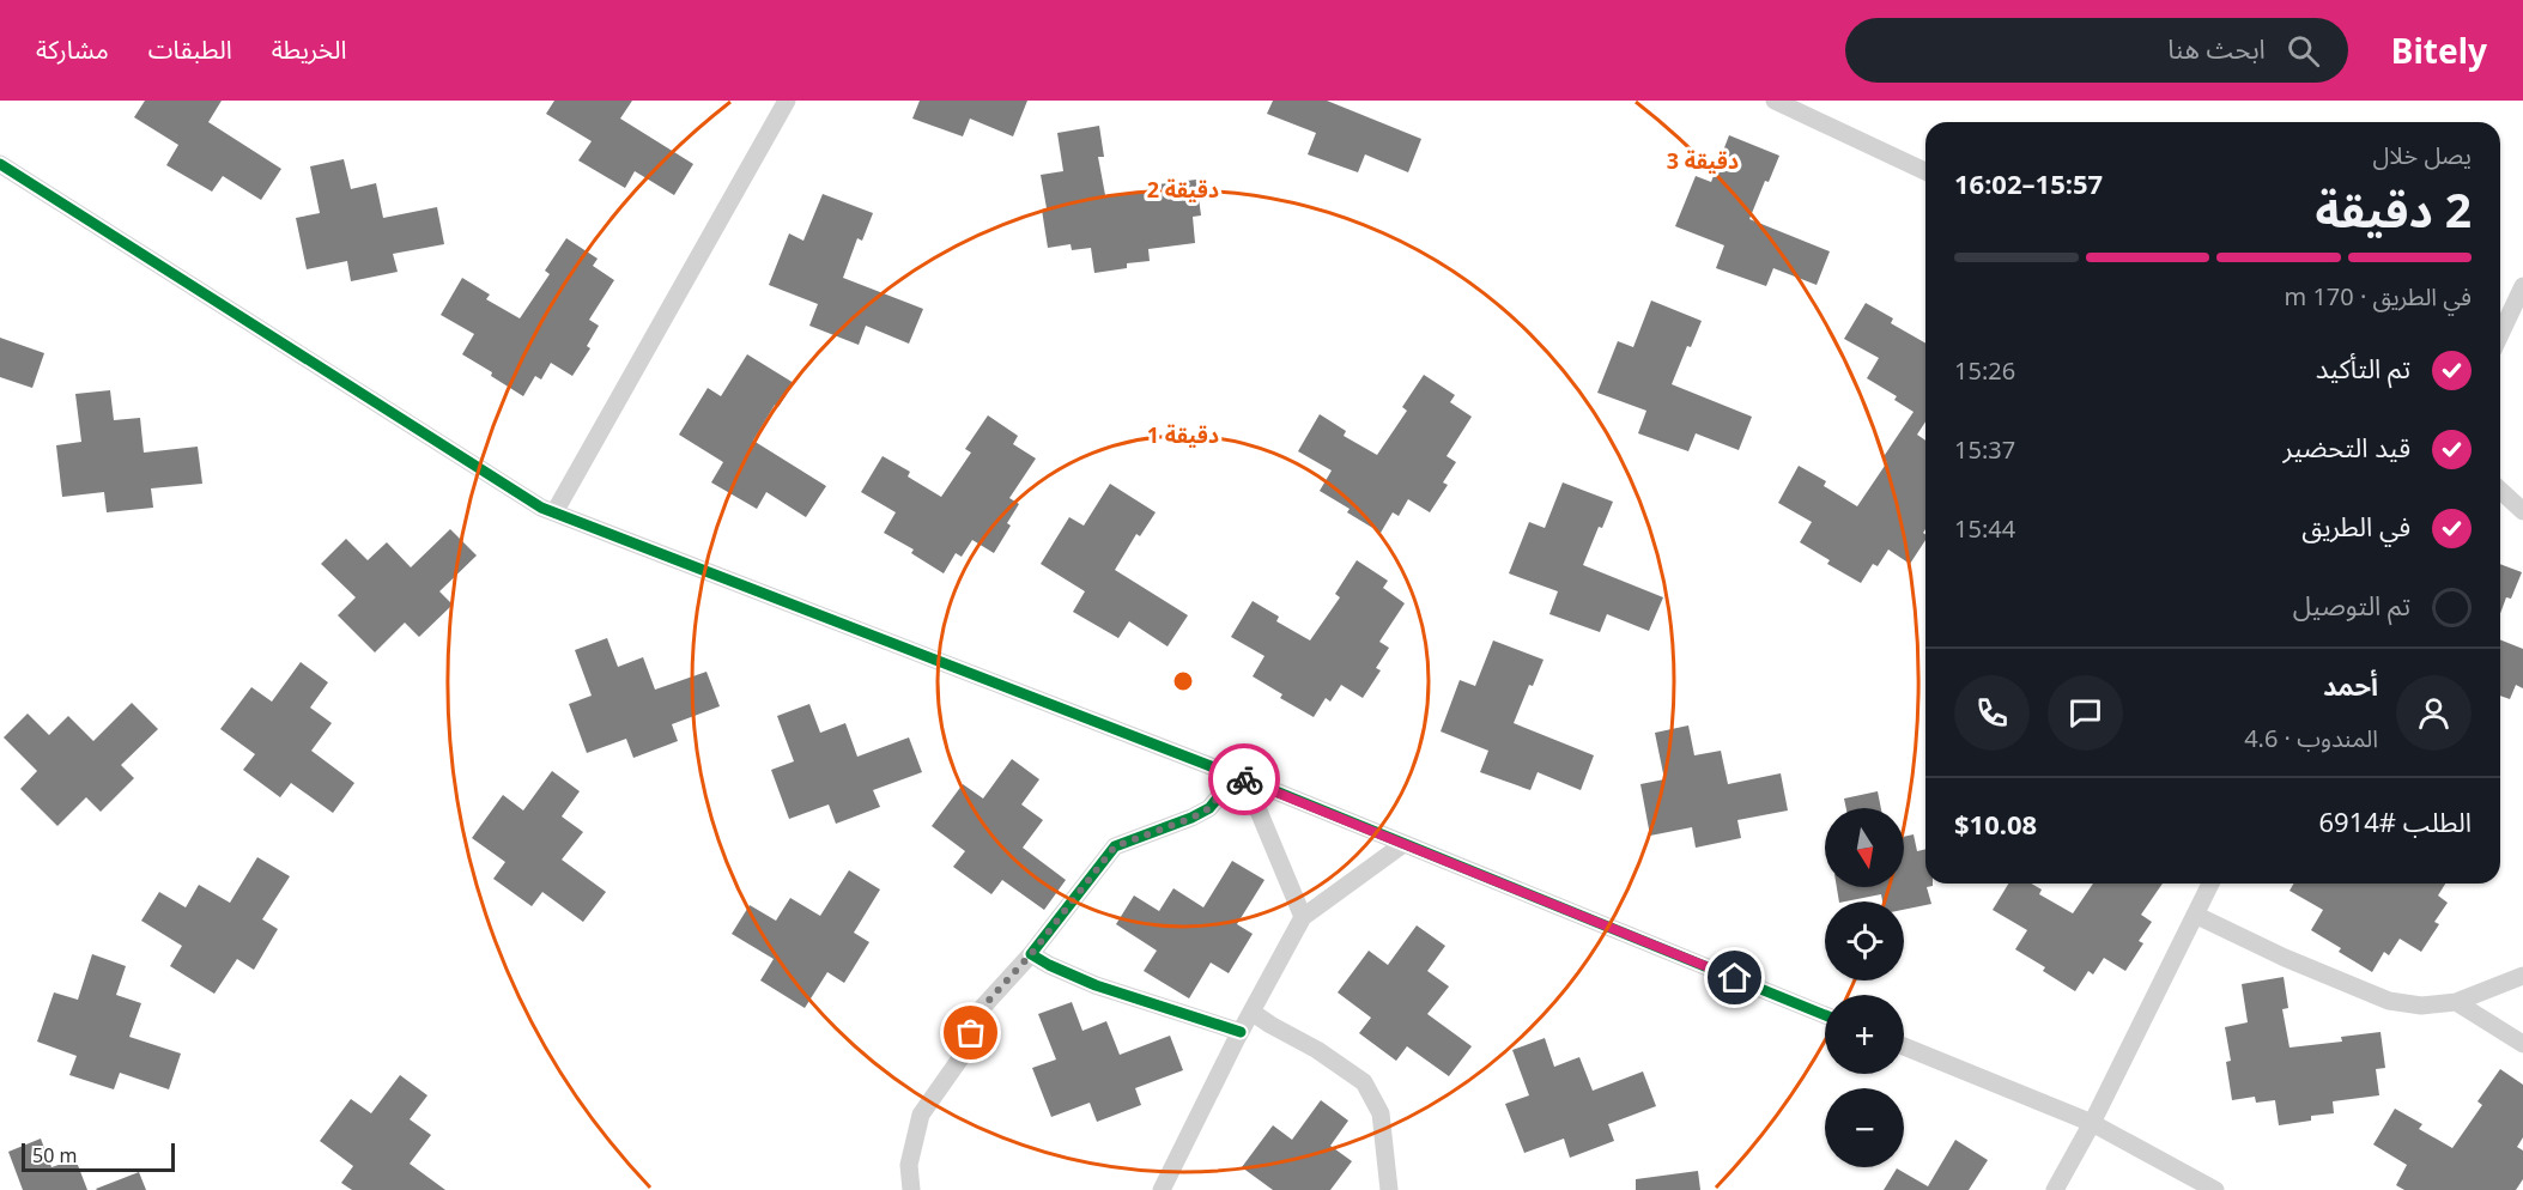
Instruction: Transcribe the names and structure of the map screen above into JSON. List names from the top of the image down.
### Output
{
  "scale_bar": "50 m",
  "north": "bottom",
  "page": {
    "header": "Bitely",
    "search": "ابحث هنا",
    "nav": ["الخريطة", "الطبقات", "مشاركة"],
    "heading": ["2 دقيقة", "يصل خلال", "15:57–16:02"],
    "panel": [
      "أحمد",
      "المندوب · 4.6",
      "الطلب #6914",
      "$10.08"
    ],
    "bar": "في الطريق · 170 m",
    "list": [
      ["تم التأكيد", "15:26"],
      ["قيد التحضير", "15:37"],
      ["في الطريق", "15:44"],
      "تم التوصيل"
    ],
    "map_buttons": ["+", "−"],
    "scale": "50 m"
  },
  "rings": ["3 دقيقة", "2 دقيقة", "1 دقيقة"]
}
